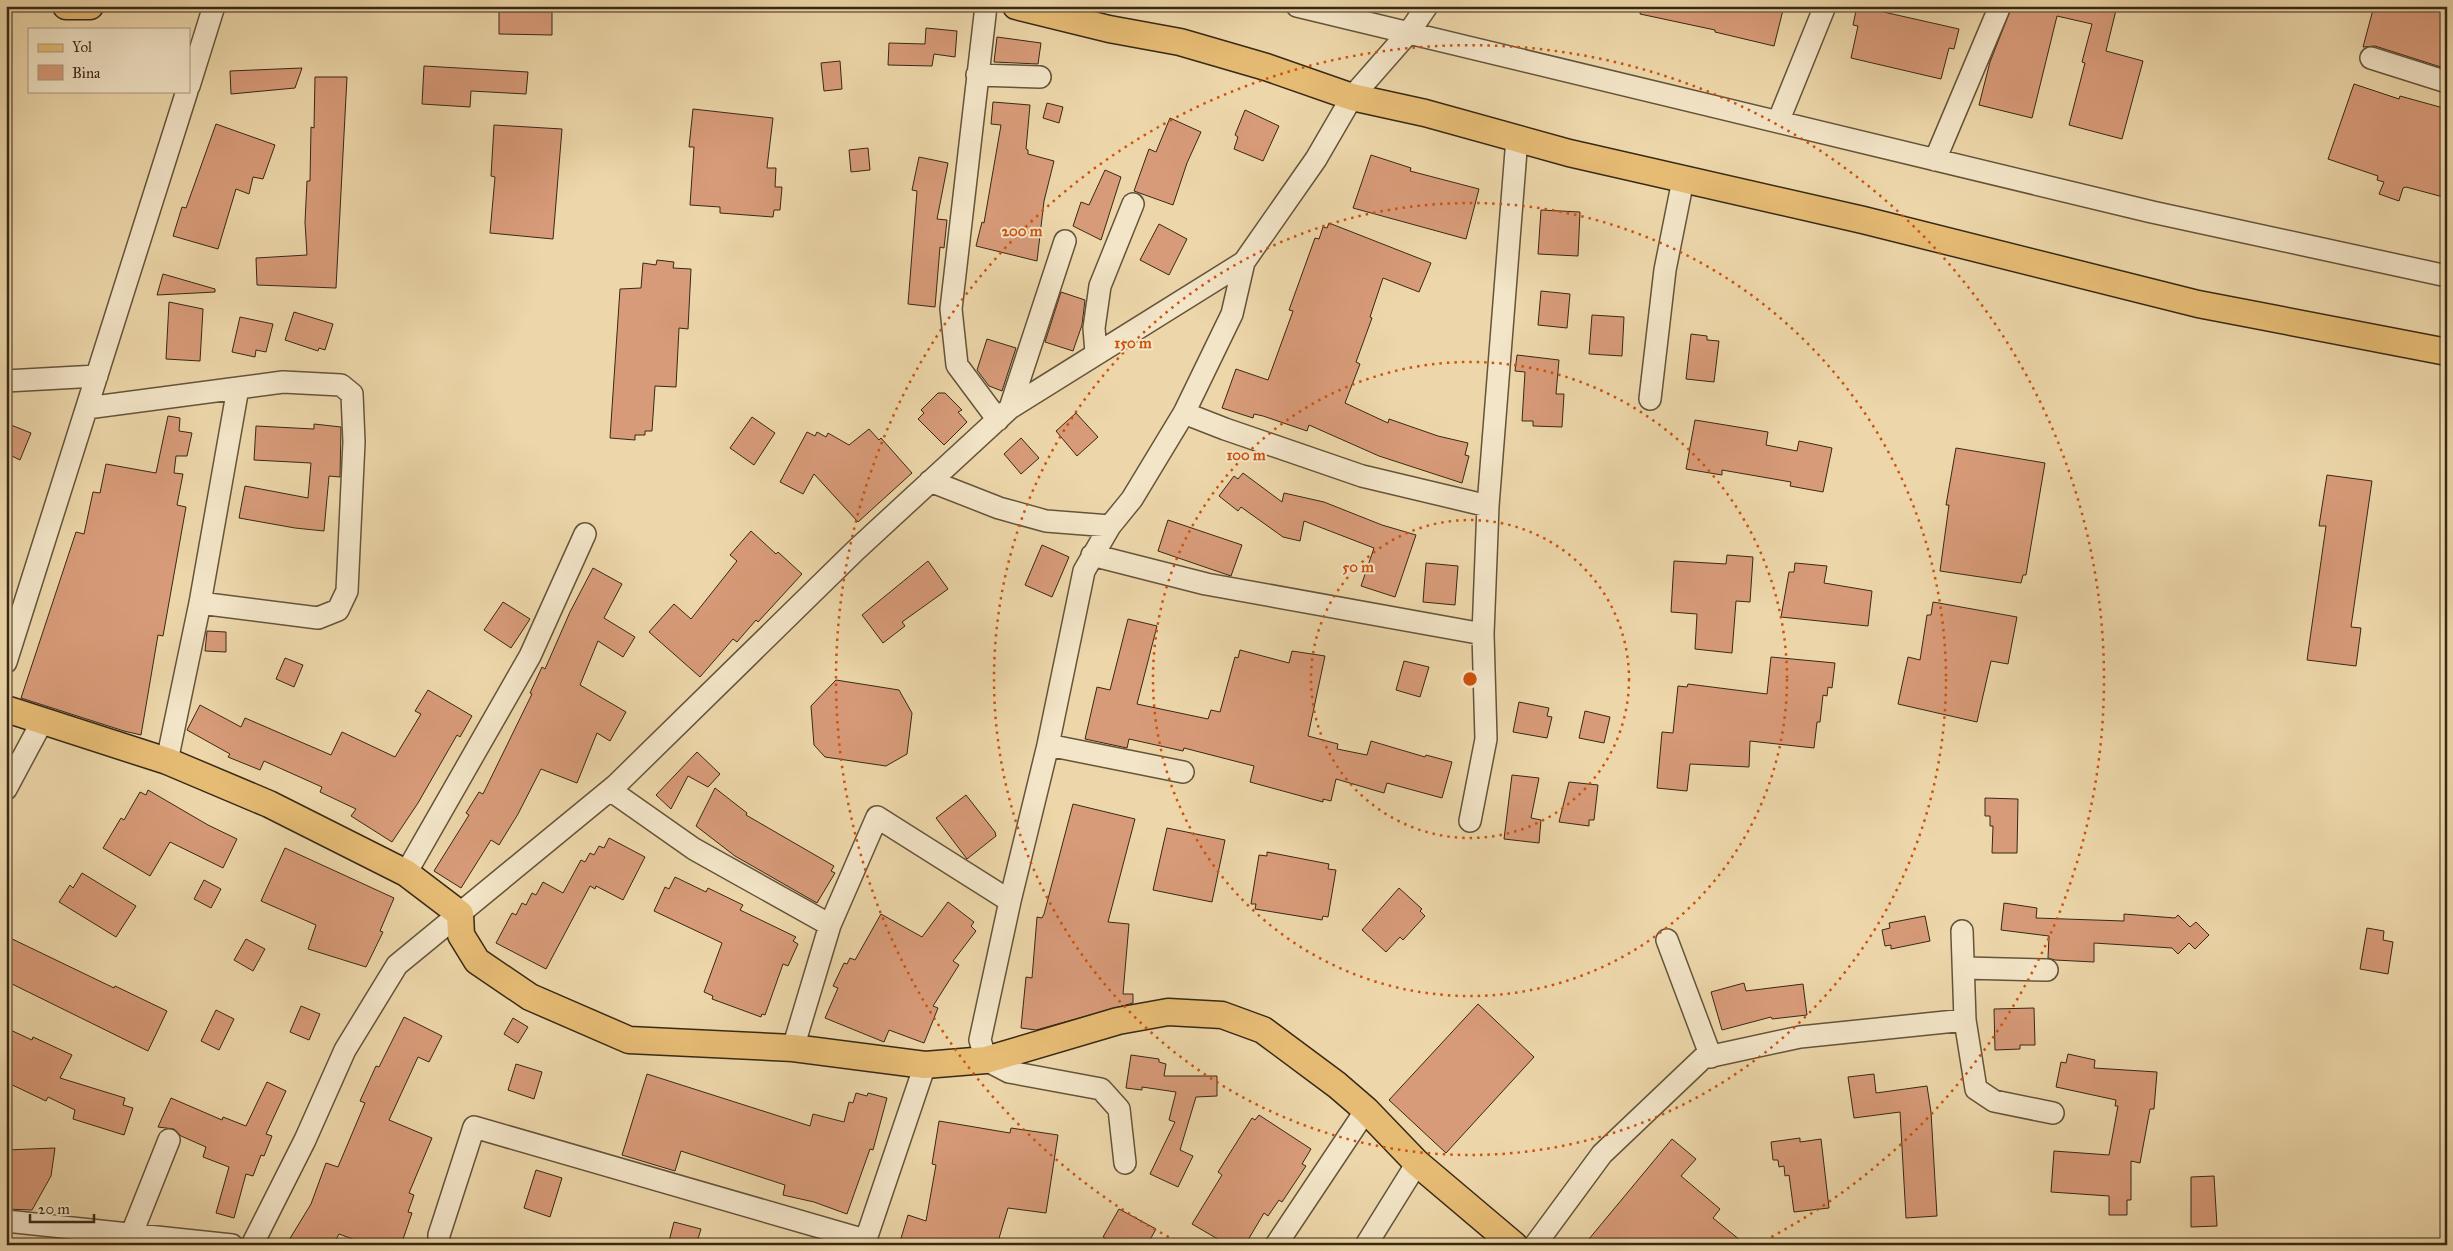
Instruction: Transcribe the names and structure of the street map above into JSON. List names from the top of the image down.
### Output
{
  "legend": ["Yol", "Bina"],
  "scale_bar": "20 m",
  "rings": [
    "200 m",
    "150 m",
    "100 m",
    "50 m"
  ]
}
